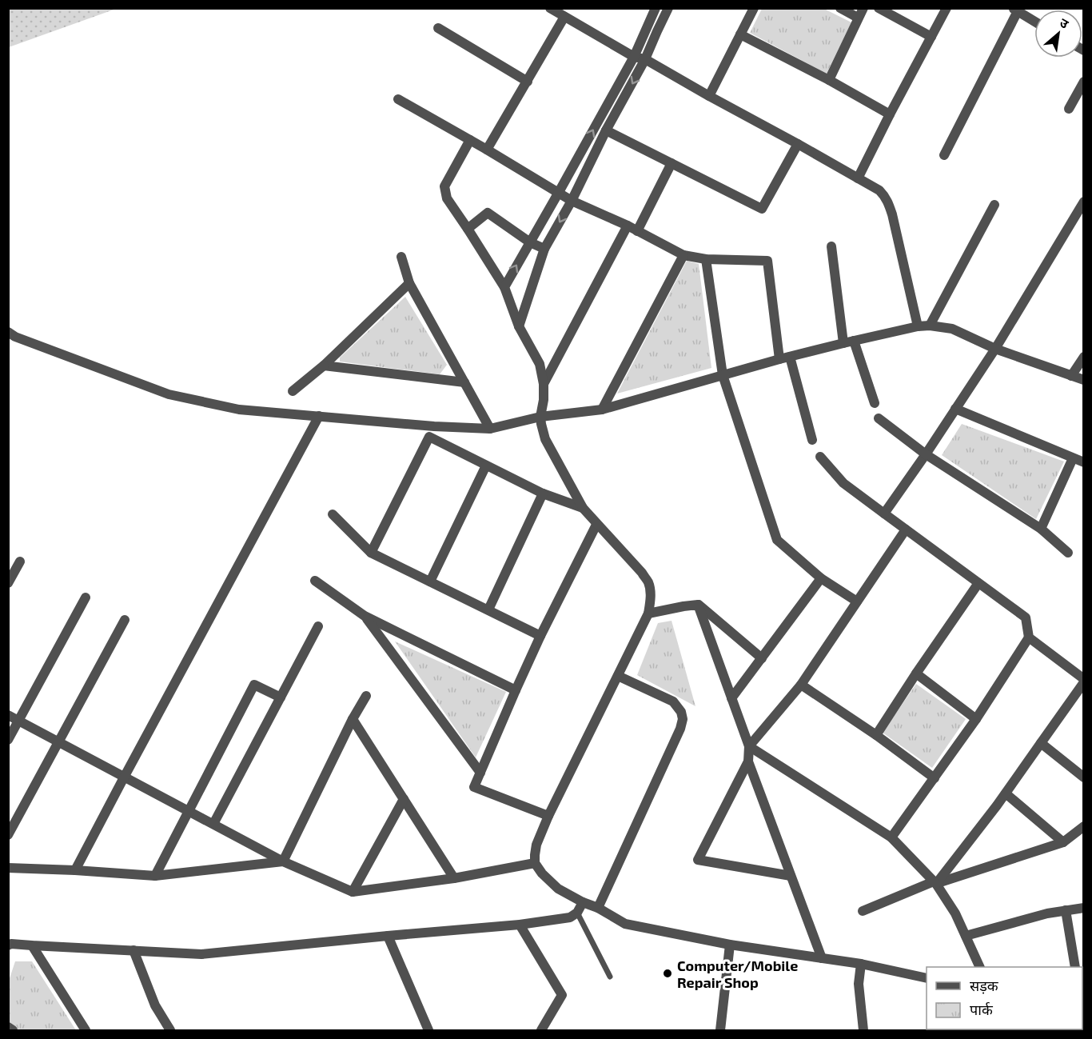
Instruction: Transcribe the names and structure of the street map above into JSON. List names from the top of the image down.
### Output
{
  "places": ["Computer/Mobile Repair Shop"],
  "legend": ["सड़क", "पार्क"],
  "north": "top right"
}
